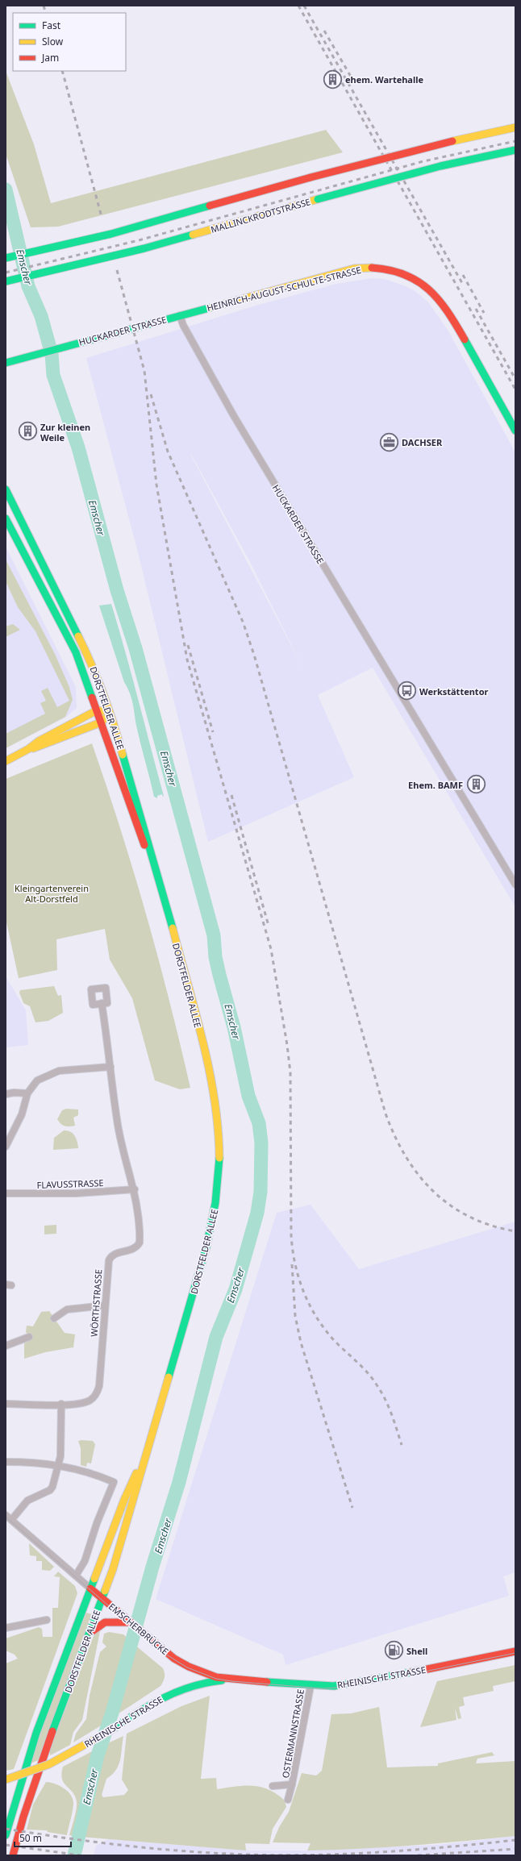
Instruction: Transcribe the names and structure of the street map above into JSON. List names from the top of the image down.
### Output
{
  "streets": {
    "main road": [
      "MALLINCKRODTSTRASSE",
      "HEINRICH-AUGUST-SCHULTE-STRASSE",
      "HUCKARDER STRASSE",
      "DORSTFELDER ALLEE",
      "EMSCHERBRÜCKE",
      "RHEINISCHE STRASSE"
    ],
    "street": ["FLAVUSSTRASSE", "WÖRTHSTRASSE", "OSTERMANNSTRASSE"]
  },
  "crossings": [
    ["HEINRICH-AUGUST-SCHULTE-STRASSE", "HUCKARDER STRASSE"],
    ["DORSTFELDER ALLEE", "EMSCHERBRÜCKE"],
    ["FLAVUSSTRASSE", "WÖRTHSTRASSE"],
    ["EMSCHERBRÜCKE", "RHEINISCHE STRASSE"],
    ["RHEINISCHE STRASSE", "OSTERMANNSTRASSE"]
  ],
  "water": ["Emscher"],
  "parks": ["Kleingartenverein Alt-Dorstfeld"],
  "places": {
    "building": ["ehem. Wartehalle", "Zur kleinen Weile", "Ehem. BAMF"],
    "office": ["DACHSER"],
    "bus stop": ["Werkstättentor"],
    "fuel station": ["Shell"]
  },
  "legend": ["Fast", "Slow", "Jam"],
  "scale_bar": "50 m"
}
